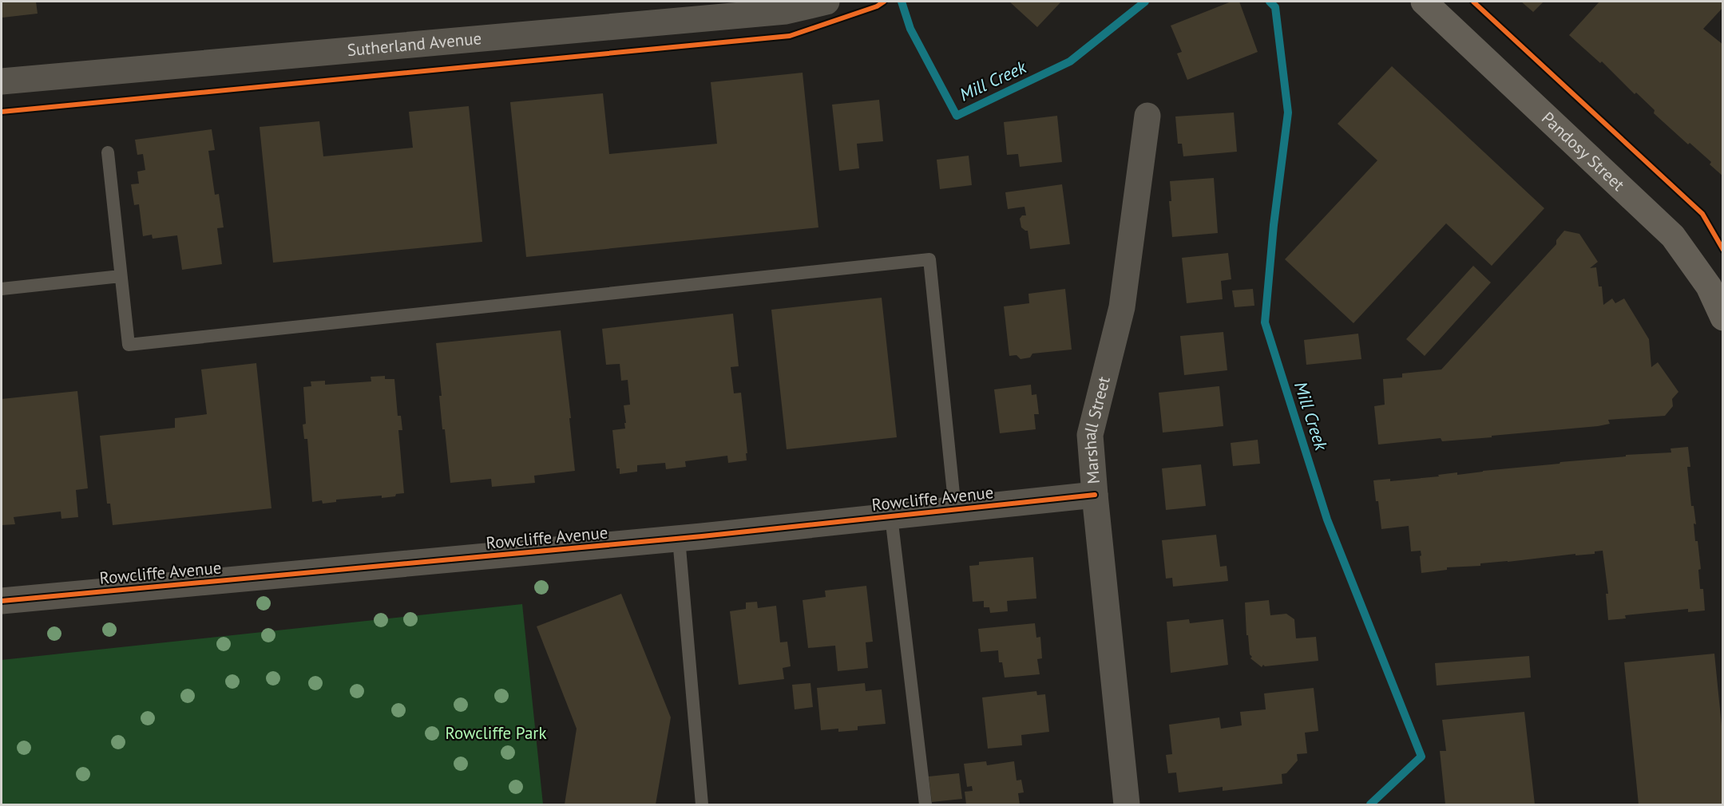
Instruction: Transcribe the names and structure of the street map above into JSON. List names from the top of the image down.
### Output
{
  "streets": {
    "main road": ["Pandosy Street"],
    "street": ["Sutherland Avenue", "Marshall Street", "Rowcliffe Avenue"]
  },
  "crossings": [
    ["Marshall Street", "Rowcliffe Avenue"]
  ],
  "water": ["Mill Creek"],
  "parks": ["Rowcliffe Park"]
}
